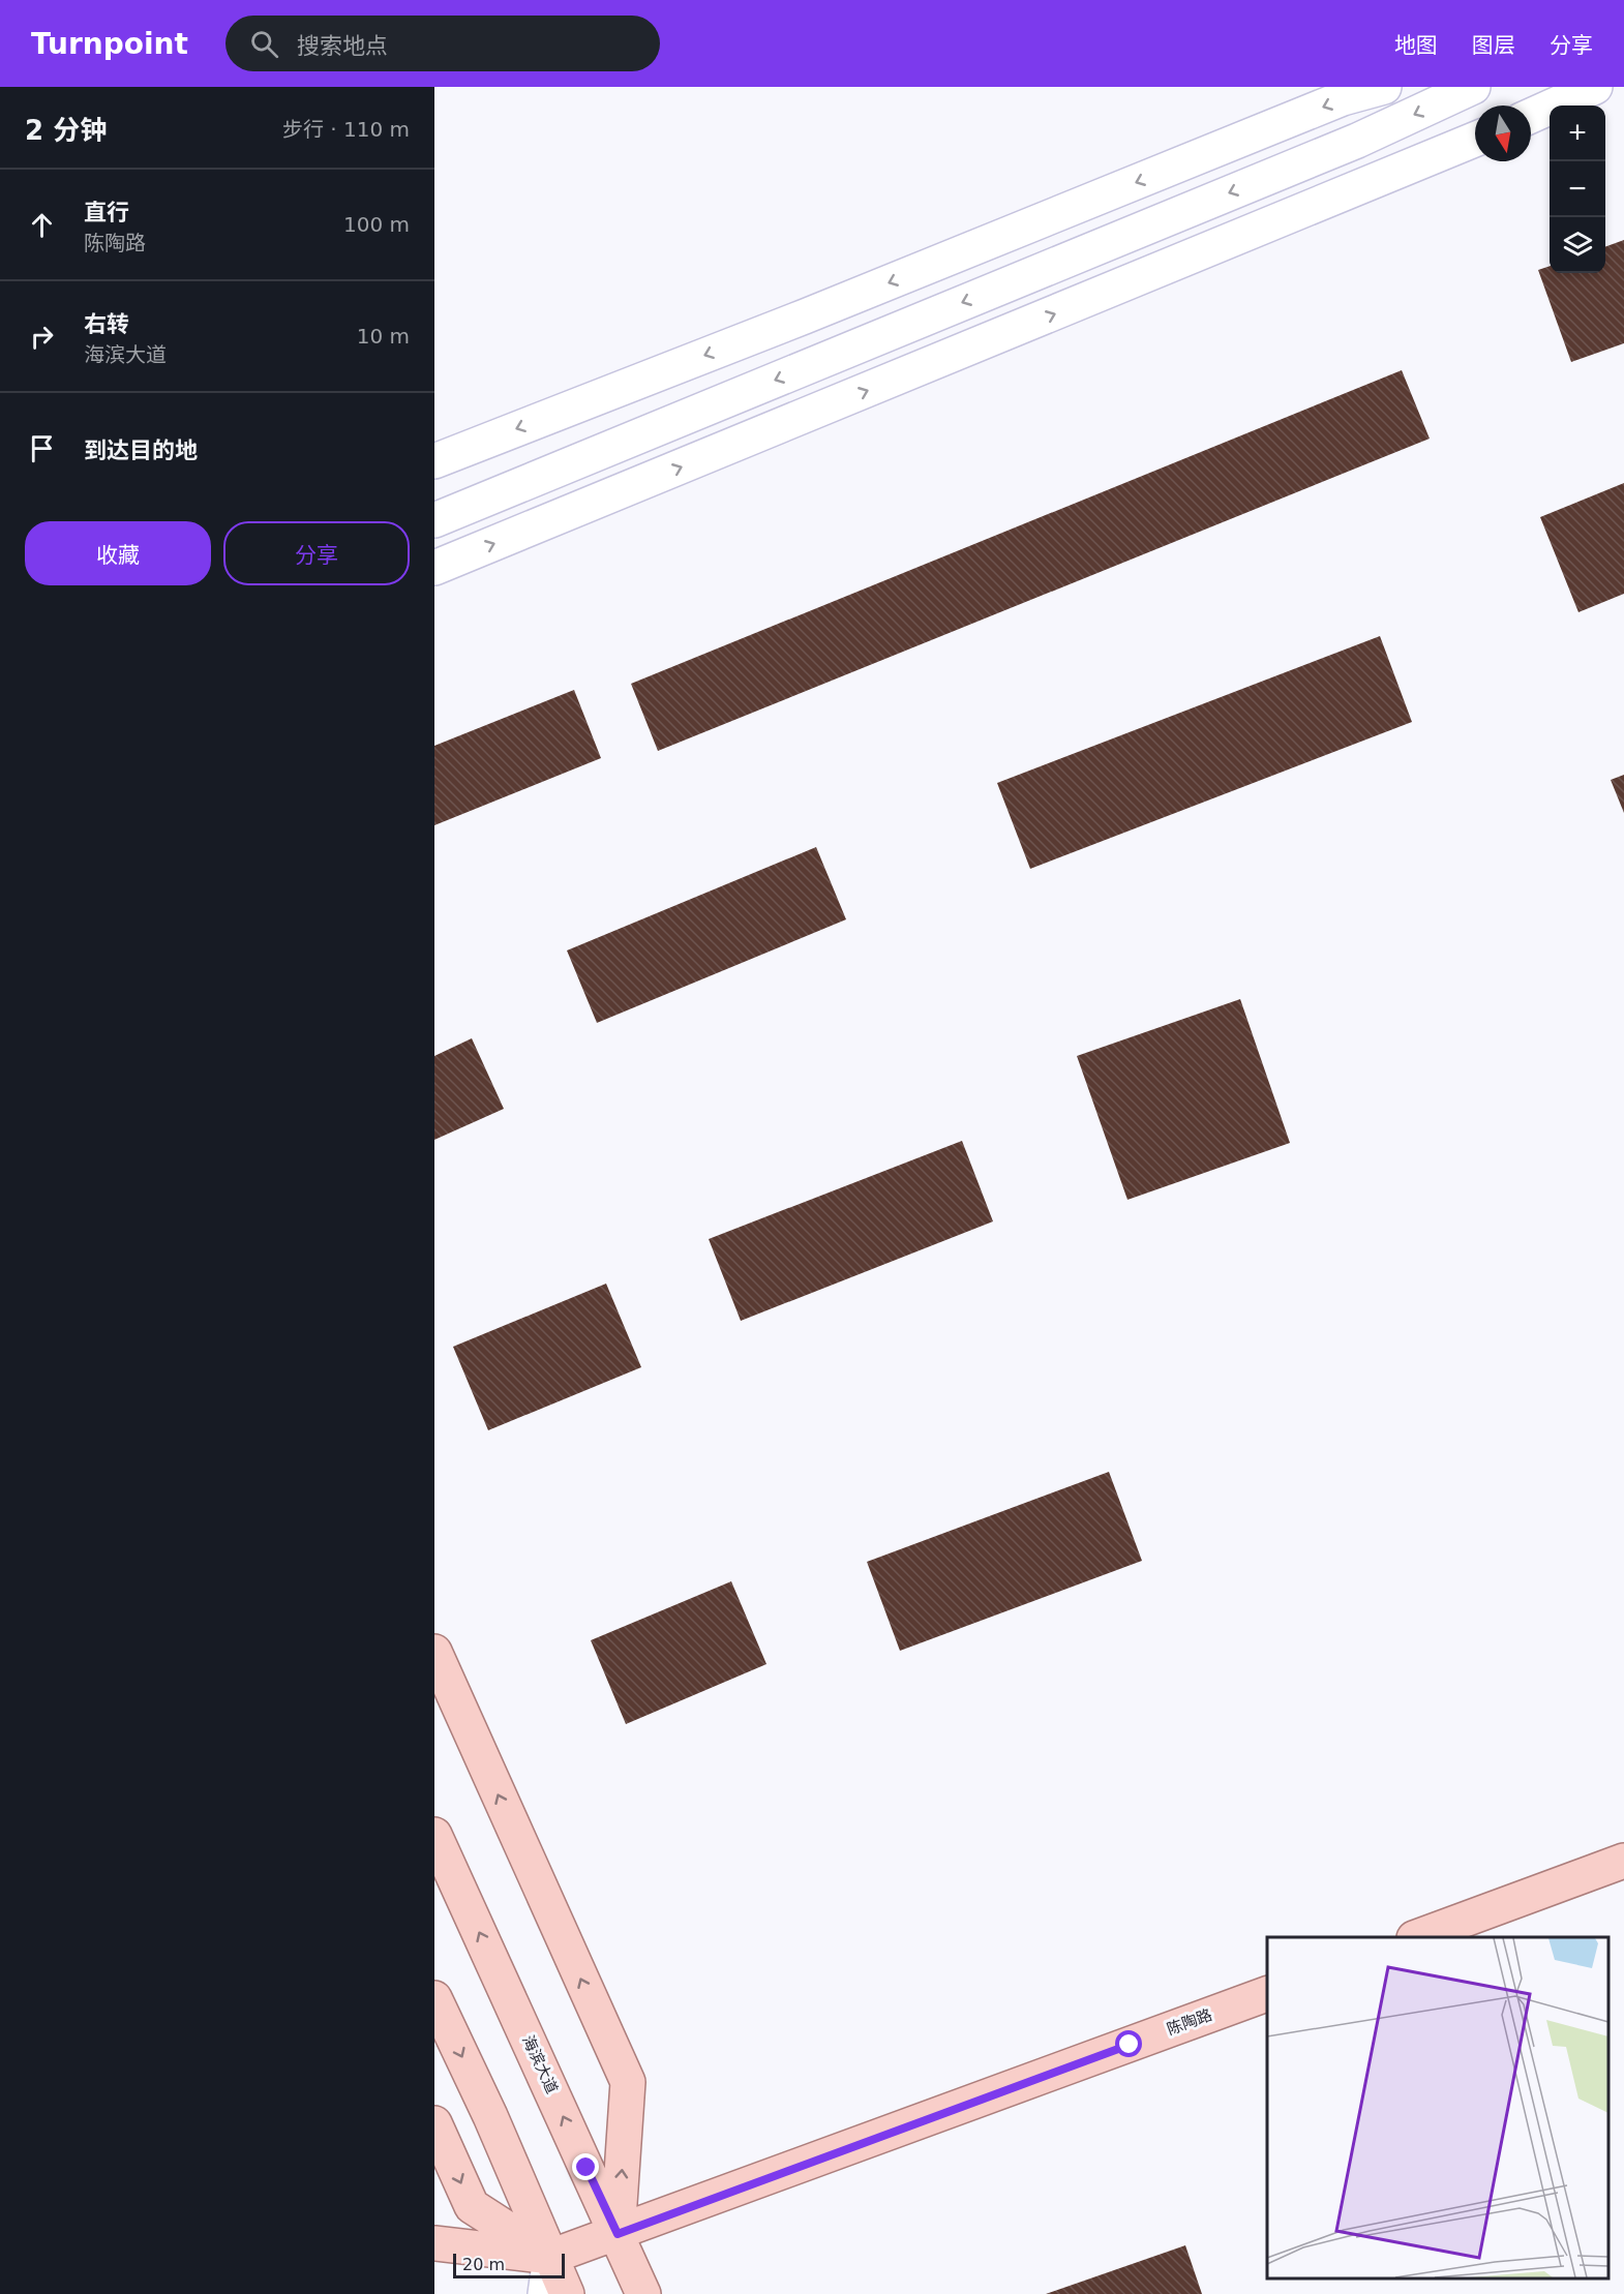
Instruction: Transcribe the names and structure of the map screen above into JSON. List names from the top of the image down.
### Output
{
  "streets": {
    "main road": ["陈陶路", "海滨大道"]
  },
  "crossings": [
    ["陈陶路", "海滨大道"]
  ],
  "scale_bar": "20 m",
  "north": "bottom",
  "page": {
    "header": "Turnpoint",
    "search": "搜索地点",
    "nav": ["地图", "图层", "分享"],
    "heading": ["2 分钟", "步行 · 110 m"],
    "map_buttons": ["+", "−"],
    "list": [
      ["直行", "陈陶路", "100 m"],
      ["右转", "海滨大道", "10 m"],
      "到达目的地"
    ],
    "buttons": ["收藏", "分享"],
    "scale": "20 m"
  }
}
